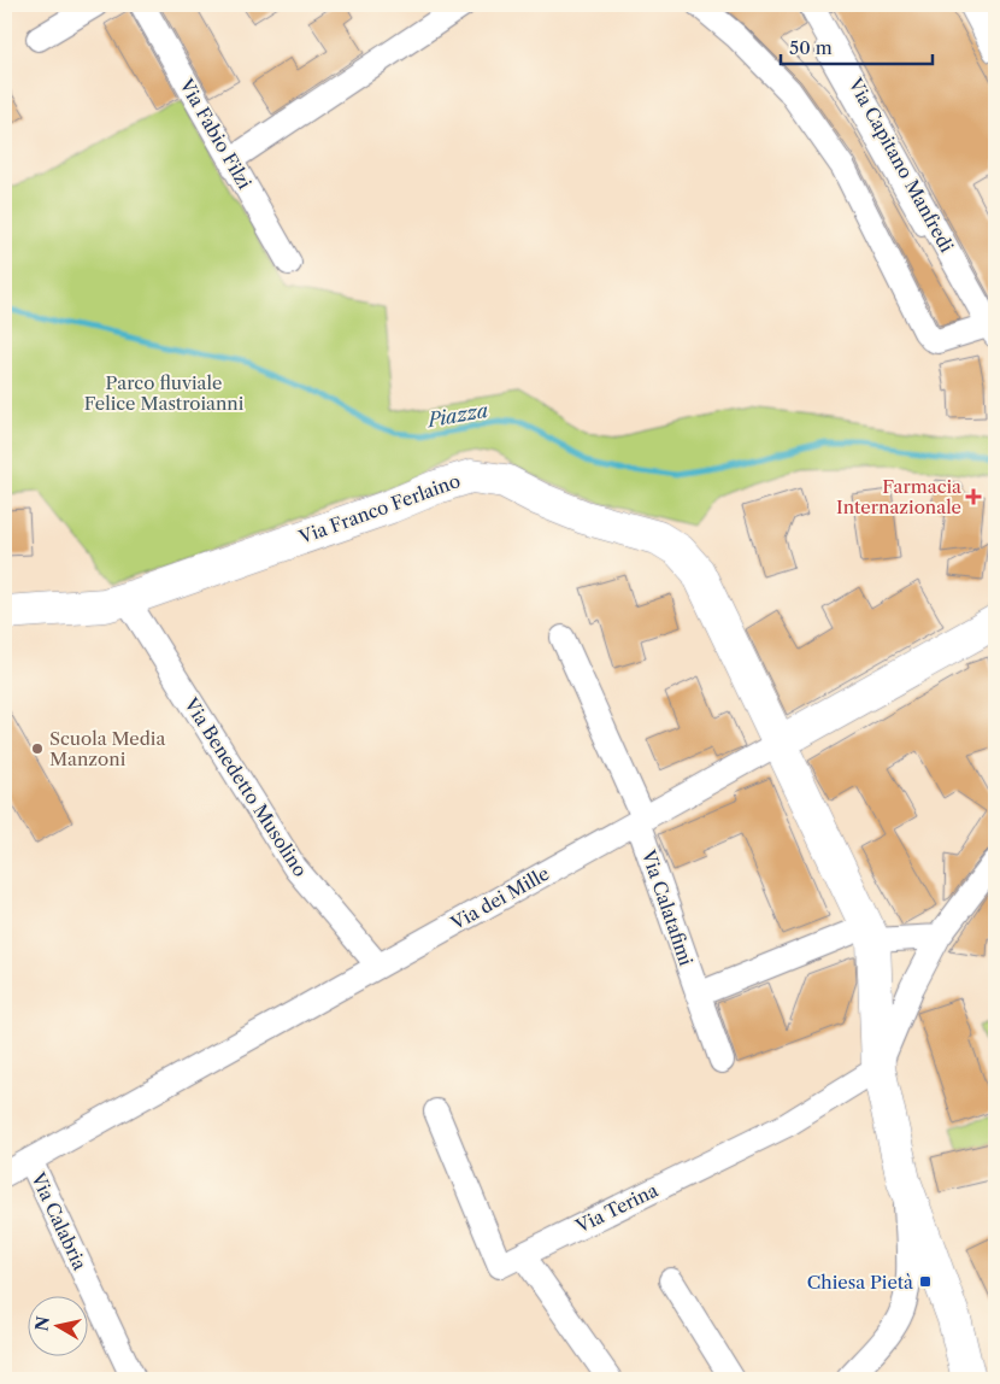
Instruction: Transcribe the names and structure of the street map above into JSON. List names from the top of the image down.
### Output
{
  "streets": {
    "main road": ["Via Franco Ferlaino", "Via dei Mille"],
    "street": [
      "Via Fabio Filzi",
      "Via Capitano Manfredi",
      "Via Benedetto Musolino",
      "Via Calatafimi",
      "Via Terina",
      "Via Calabria"
    ]
  },
  "crossings": [
    ["Via Franco Ferlaino", "Via Benedetto Musolino"],
    ["Via Franco Ferlaino", "Via dei Mille"],
    ["Via Benedetto Musolino", "Via dei Mille"],
    ["Via dei Mille", "Via Calatafimi"],
    ["Via dei Mille", "Via Calabria"]
  ],
  "water": ["Piazza"],
  "parks": ["Parco fluviale Felice Mastroianni"],
  "places": {
    "health": ["Farmacia Internazionale"],
    "other": ["Scuola Media Manzoni"],
    "transit": ["Chiesa Pietà"]
  },
  "scale_bar": "50 m",
  "north": "left"
}
